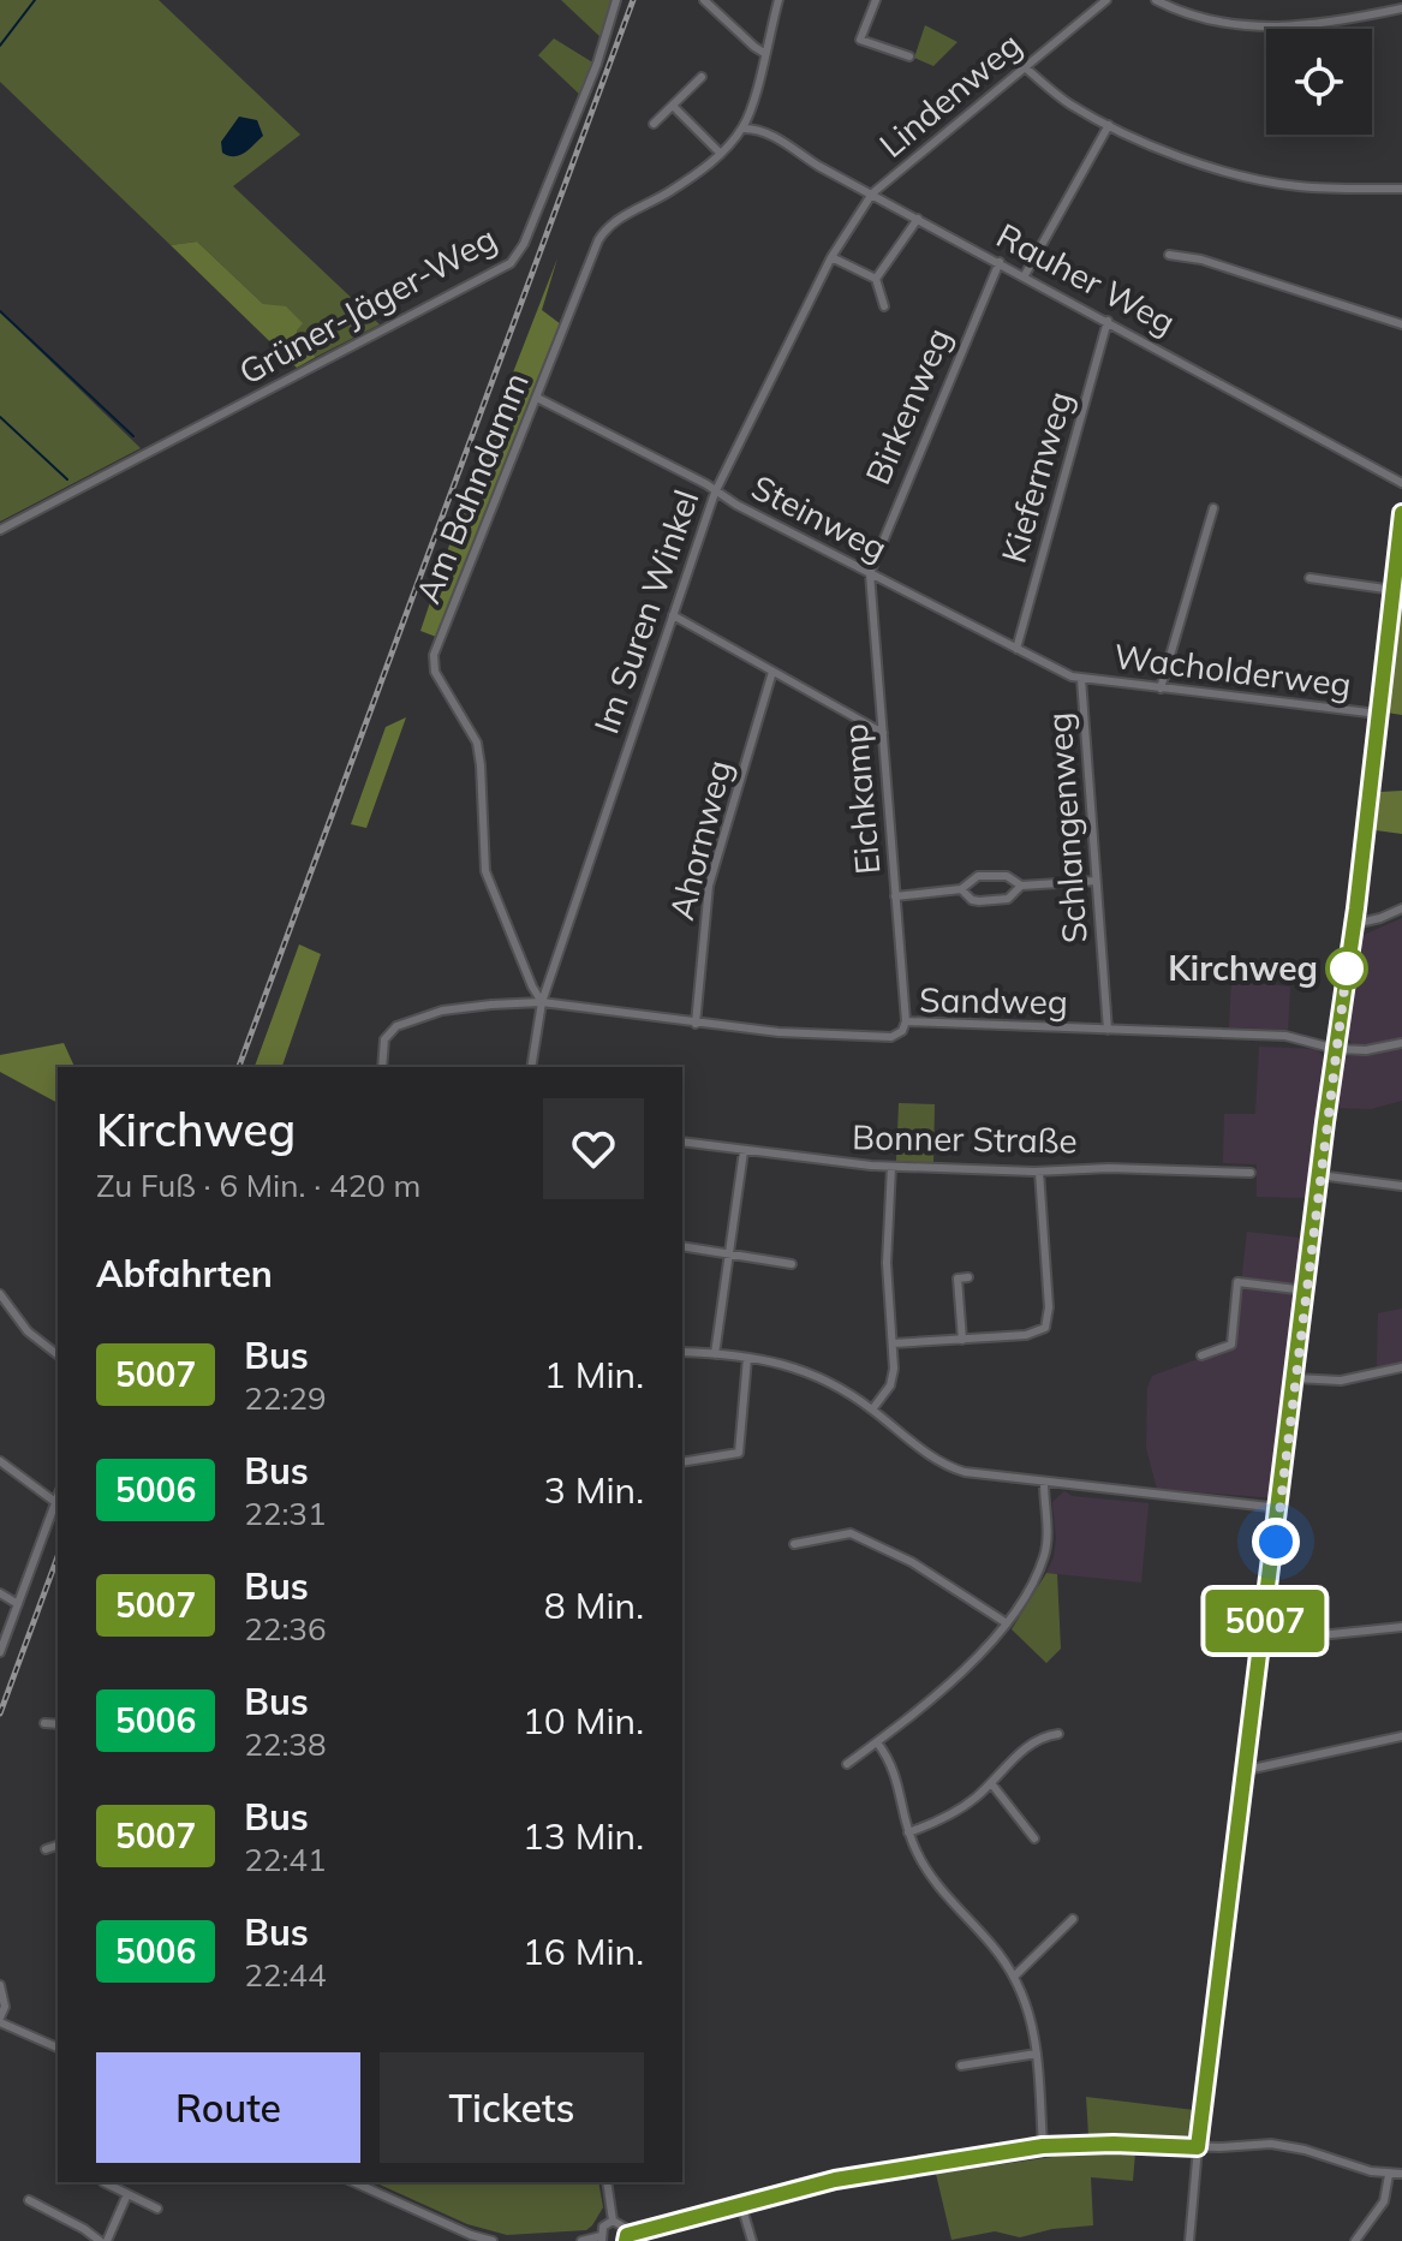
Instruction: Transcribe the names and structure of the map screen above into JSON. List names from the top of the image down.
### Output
{
  "streets": {
    "street": [
      "Lindenweg",
      "Rauher Weg",
      "Grüner-Jäger-Weg",
      "Birkenweg",
      "Kiefernweg",
      "Am Bahndamm",
      "Steinweg",
      "Im Suren Winkel",
      "Wacholderweg",
      "Eichkamp",
      "Schlangenweg",
      "Ahornweg",
      "Sandweg",
      "Bonner Straße"
    ]
  },
  "crossings": [
    ["Lindenweg", "Rauher Weg"],
    ["Lindenweg", "Im Suren Winkel"],
    ["Rauher Weg", "Birkenweg"],
    ["Rauher Weg", "Kiefernweg"],
    ["Rauher Weg", "Am Bahndamm"],
    ["Rauher Weg", "Im Suren Winkel"],
    ["Birkenweg", "Steinweg"],
    ["Birkenweg", "Eichkamp"],
    ["Kiefernweg", "Steinweg"],
    ["Am Bahndamm", "Steinweg"],
    ["Am Bahndamm", "Im Suren Winkel"],
    ["Am Bahndamm", "Sandweg"],
    ["Steinweg", "Im Suren Winkel"],
    ["Steinweg", "Wacholderweg"],
    ["Steinweg", "Eichkamp"],
    ["Steinweg", "Schlangenweg"],
    ["Im Suren Winkel", "Sandweg"],
    ["Wacholderweg", "Schlangenweg"],
    ["Eichkamp", "Sandweg"],
    ["Schlangenweg", "Sandweg"],
    ["Ahornweg", "Sandweg"]
  ],
  "places": ["Kirchweg"],
  "lines": ["bus line 5007"],
  "page": {
    "on_map": "5007",
    "heading": [
      ["Kirchweg", "Zu Fuß · 6 Min. · 420 m"],
      "Abfahrten"
    ],
    "list": [
      {
        "mark": "5007",
        "name": "Bus",
        "note": "22:29",
        "value": "1 Min."
      },
      {
        "mark": "5006",
        "name": "Bus",
        "note": "22:31",
        "value": "3 Min."
      },
      {
        "mark": "5007",
        "name": "Bus",
        "note": "22:36",
        "value": "8 Min."
      },
      {
        "mark": "5006",
        "name": "Bus",
        "note": "22:38",
        "value": "10 Min."
      },
      {
        "mark": "5007",
        "name": "Bus",
        "note": "22:41",
        "value": "13 Min."
      },
      {
        "mark": "5006",
        "name": "Bus",
        "note": "22:44",
        "value": "16 Min."
      }
    ],
    "buttons": ["Route", "Tickets"]
  }
}
